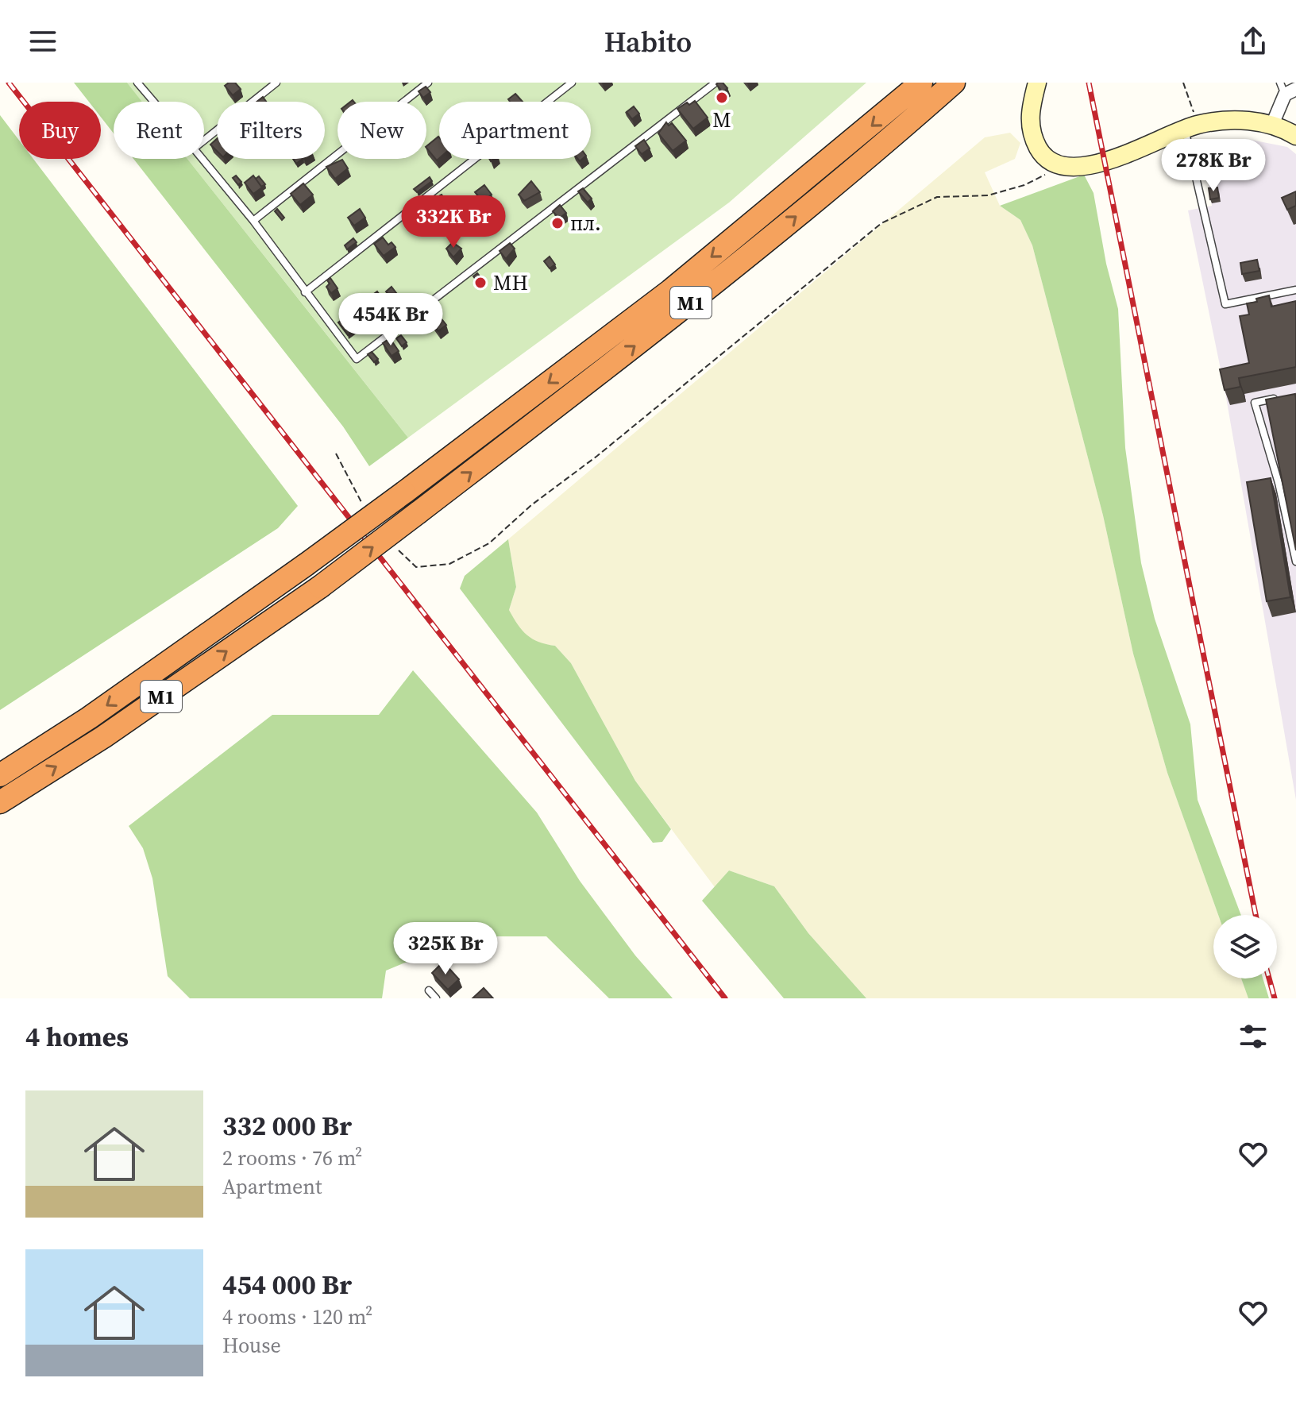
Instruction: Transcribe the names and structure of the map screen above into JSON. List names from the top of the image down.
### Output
{
  "streets": {
    "highway": ["М1"]
  },
  "places": ["М", "пл.", "МН"],
  "page": {
    "header": "Habito",
    "chip": [
      "Buy",
      "Rent",
      "Filters",
      "New",
      "Apartment"
    ],
    "price": [
      "278K Br",
      "332K Br",
      "454K Br",
      "325K Br"
    ],
    "heading": "4 homes",
    "list": [
      {
        "name": "332 000 Br",
        "note": "2 rooms · 76 m² · Apartment"
      },
      {
        "name": "454 000 Br",
        "note": "4 rooms · 120 m² · House"
      }
    ]
  }
}
